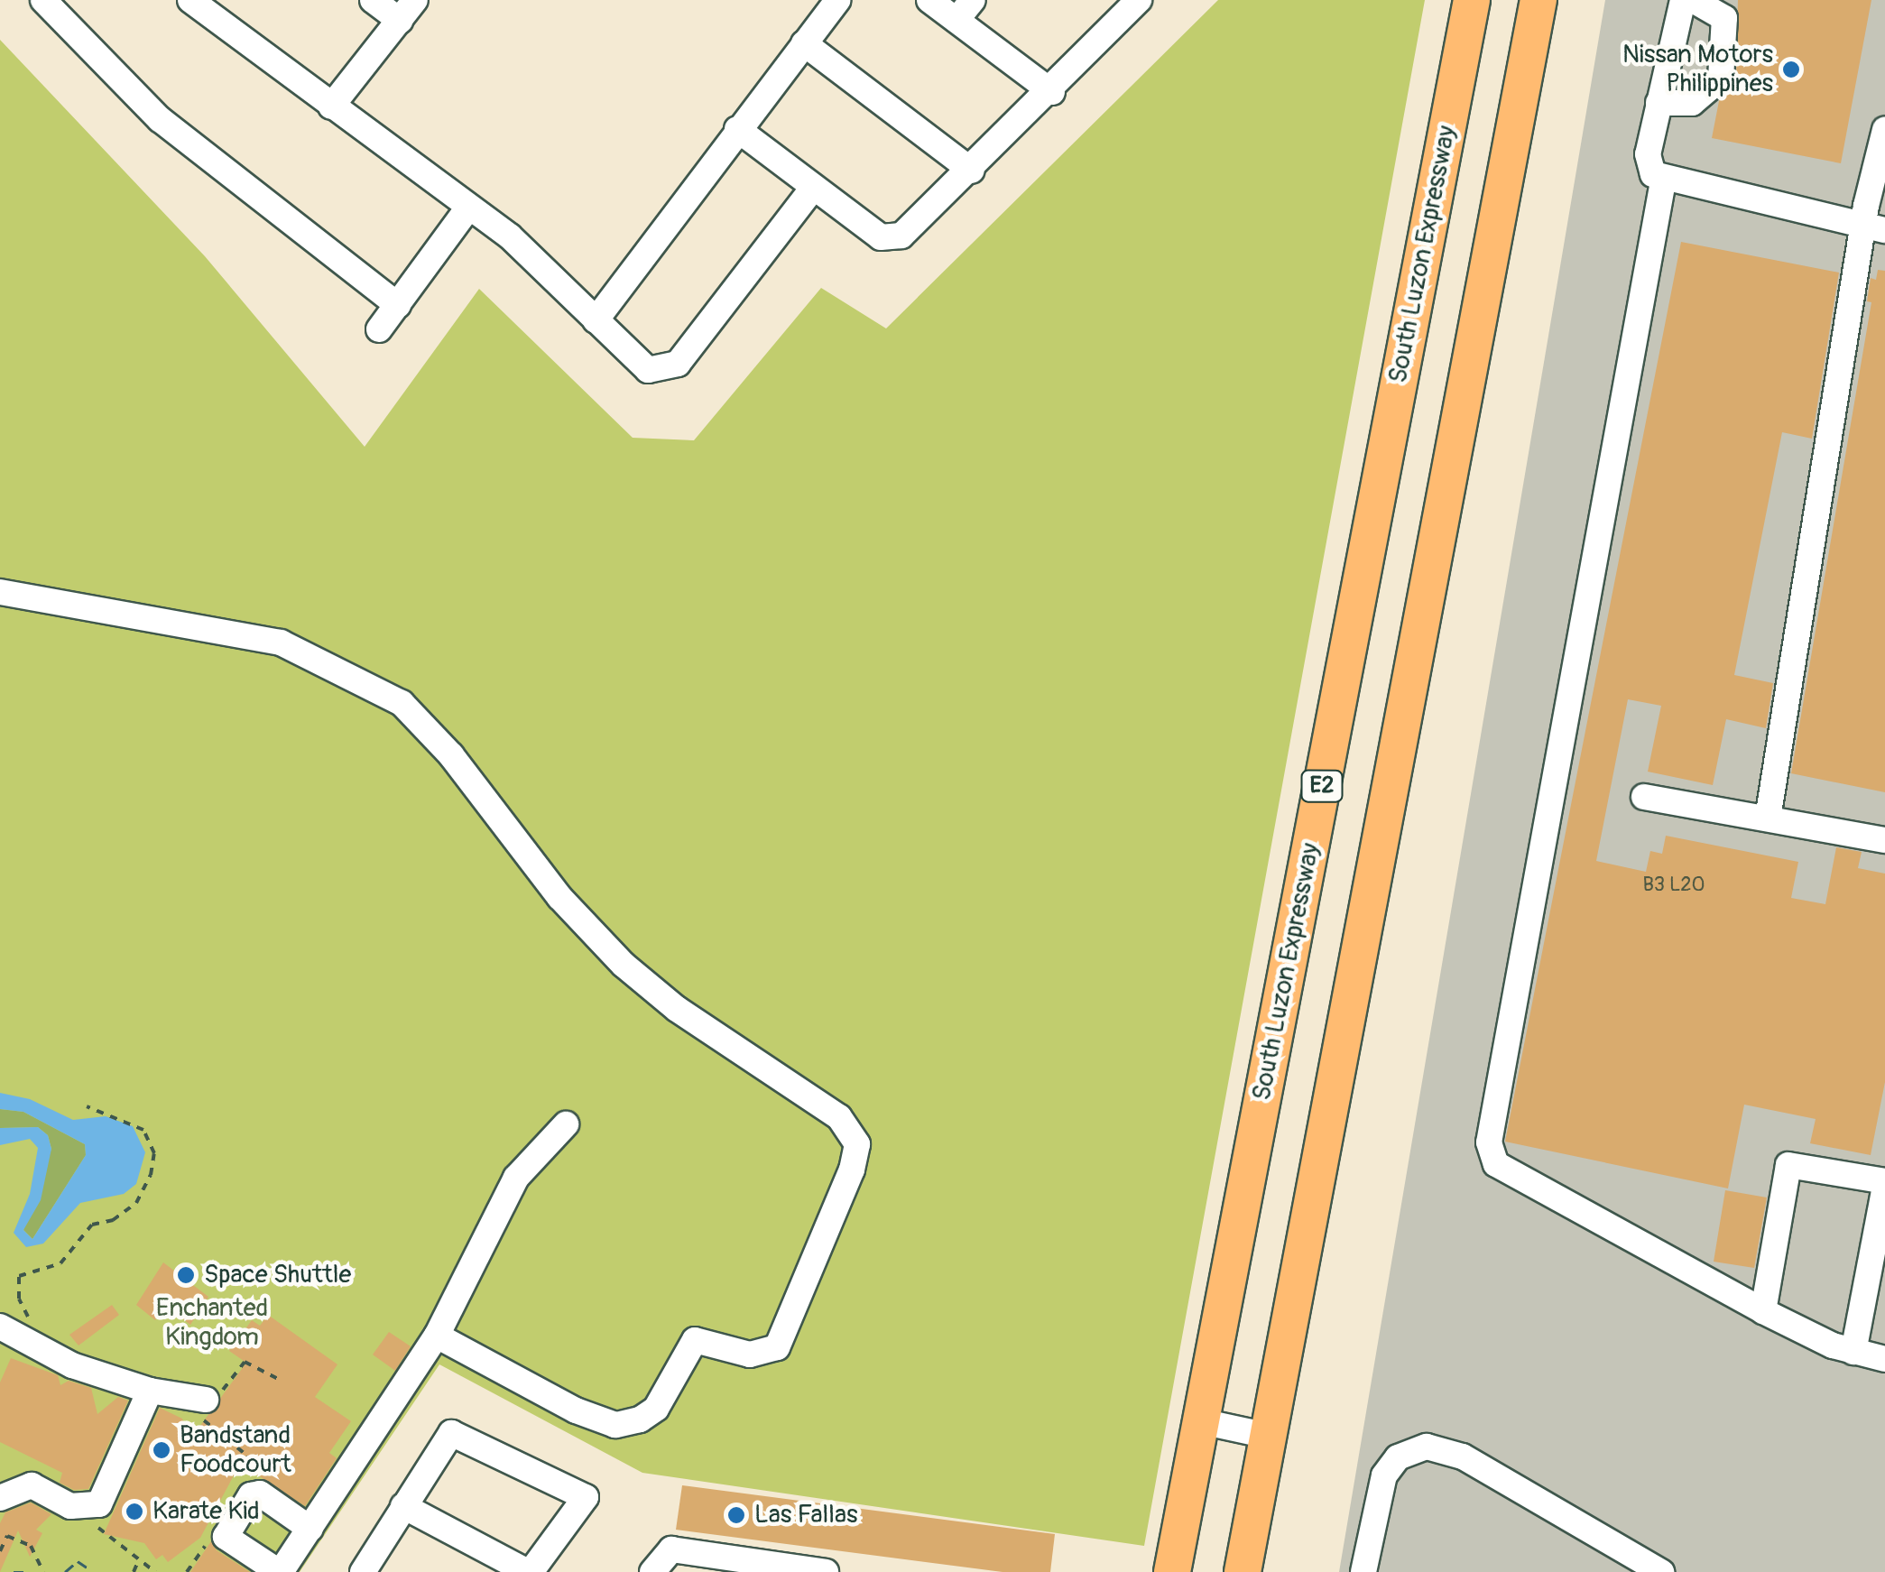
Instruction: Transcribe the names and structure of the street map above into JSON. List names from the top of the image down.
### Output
{
  "streets": {
    "highway": ["South Luzon Expressway", "E2"]
  },
  "parks": ["Enchanted Kingdom"],
  "places": [
    "Nissan Motors Philippines",
    "Space Shuttle",
    "Bandstand Foodcourt",
    "Karate Kid",
    "Las Fallas"
  ],
  "house_numbers": ["B3 L20"]
}
